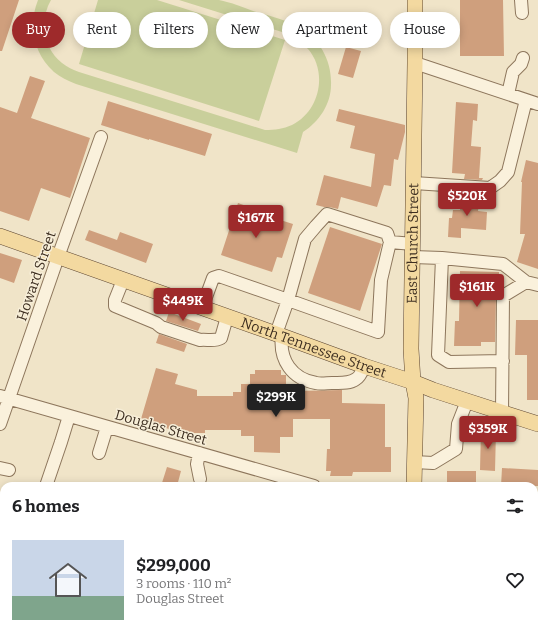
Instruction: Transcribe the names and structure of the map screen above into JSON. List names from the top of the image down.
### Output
{
  "streets": {
    "main road": ["East Church Street", "North Tennessee Street"],
    "street": ["Howard Street", "Douglas Street"]
  },
  "crossings": [
    ["East Church Street", "North Tennessee Street"],
    ["Howard Street", "North Tennessee Street"],
    ["Howard Street", "Douglas Street"]
  ],
  "page": {
    "chip": [
      "Buy",
      "Rent",
      "Filters",
      "New",
      "Apartment",
      "House"
    ],
    "price": [
      "$520K",
      "$167K",
      "$161K",
      "$449K",
      "$299K",
      "$359K"
    ],
    "heading": "6 homes",
    "list": [
      {
        "name": "$299,000",
        "note": "3 rooms · 110 m² · Douglas Street"
      }
    ]
  }
}
